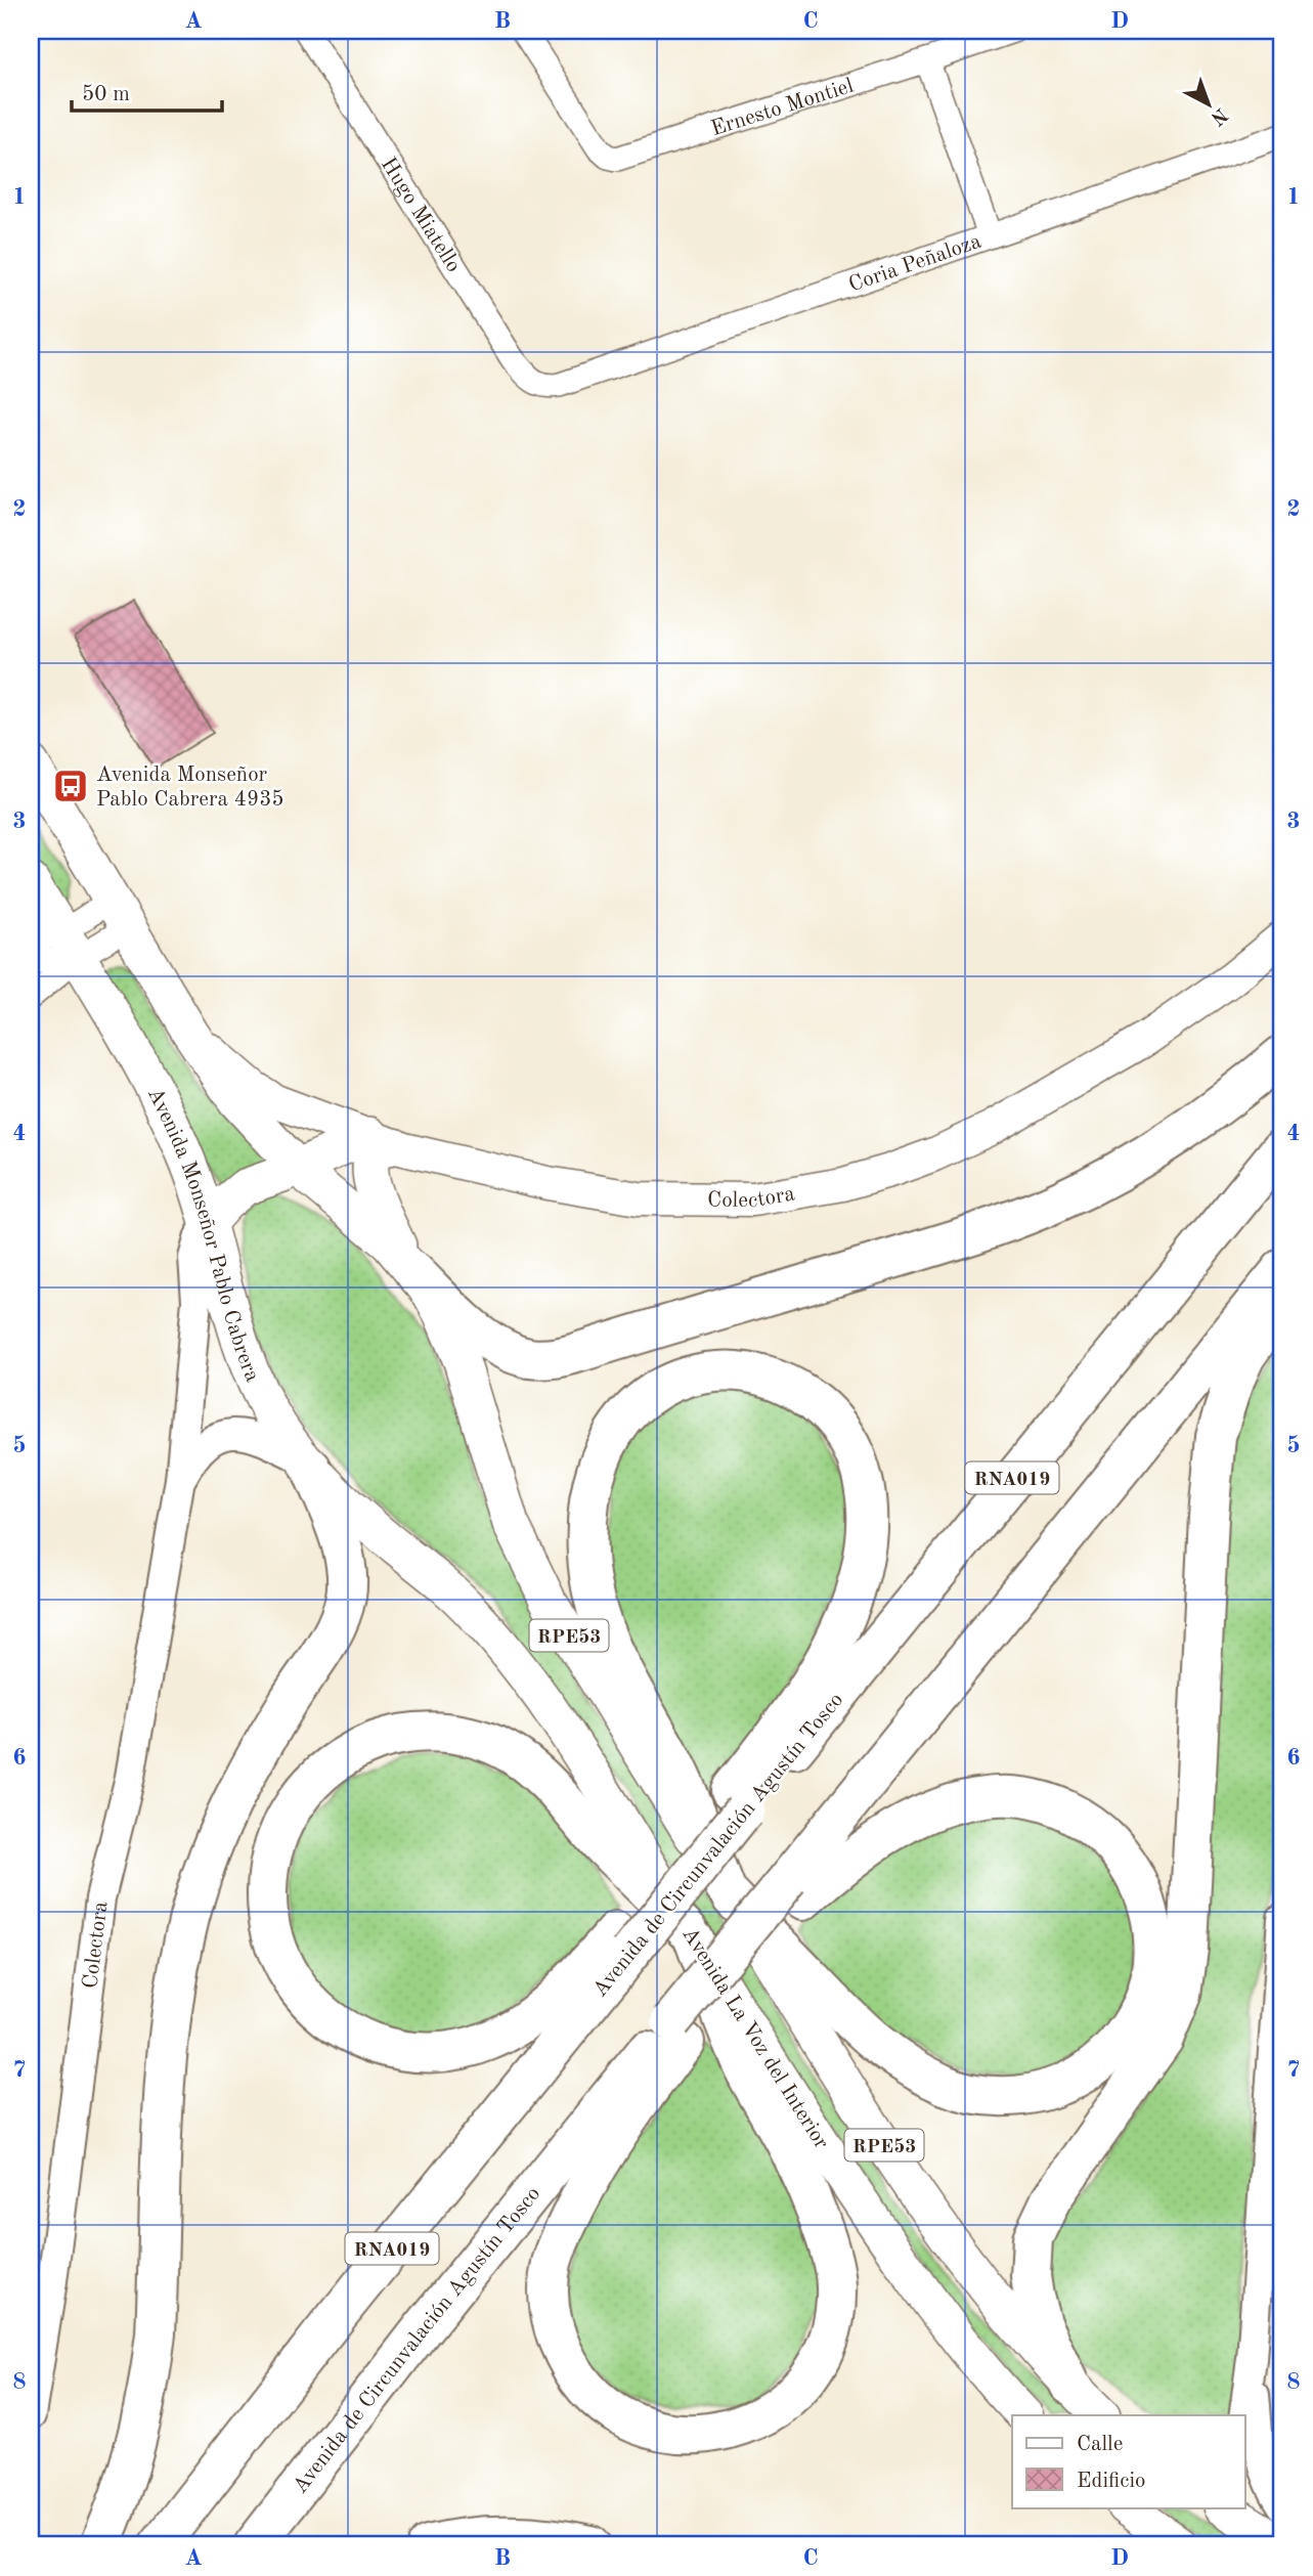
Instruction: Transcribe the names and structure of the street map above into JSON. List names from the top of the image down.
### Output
{
  "streets": {
    "highway": ["RNA019", "Avenida de Circunvalación Agustín Tosco"],
    "main road": [
      "Colectora",
      "Avenida Monseñor Pablo Cabrera",
      "RPE53",
      "Avenida La Voz del Interior"
    ],
    "street": ["Ernesto Montiel", "Hugo Miatello", "Coria Peñaloza"]
  },
  "crossings": [
    ["Hugo Miatello", "Coria Peñaloza"],
    ["Colectora", "Avenida Monseñor Pablo Cabrera"],
    ["Avenida Monseñor Pablo Cabrera", "Avenida La Voz del Interior"],
    ["RPE53", "Avenida de Circunvalación Agustín Tosco"],
    ["Avenida de Circunvalación Agustín Tosco", "Avenida La Voz del Interior"]
  ],
  "places": {
    "bus stop": ["Avenida Monseñor Pablo Cabrera 4935"]
  },
  "legend": ["Calle", "Edificio"],
  "scale_bar": "50 m",
  "north": "bottom right",
  "grid": {
    "columns": [
      "A",
      "B",
      "C",
      "D"
    ],
    "rows": [
      "1",
      "2",
      "3",
      "4",
      "5",
      "6",
      "7",
      "8"
    ]
  }
}
